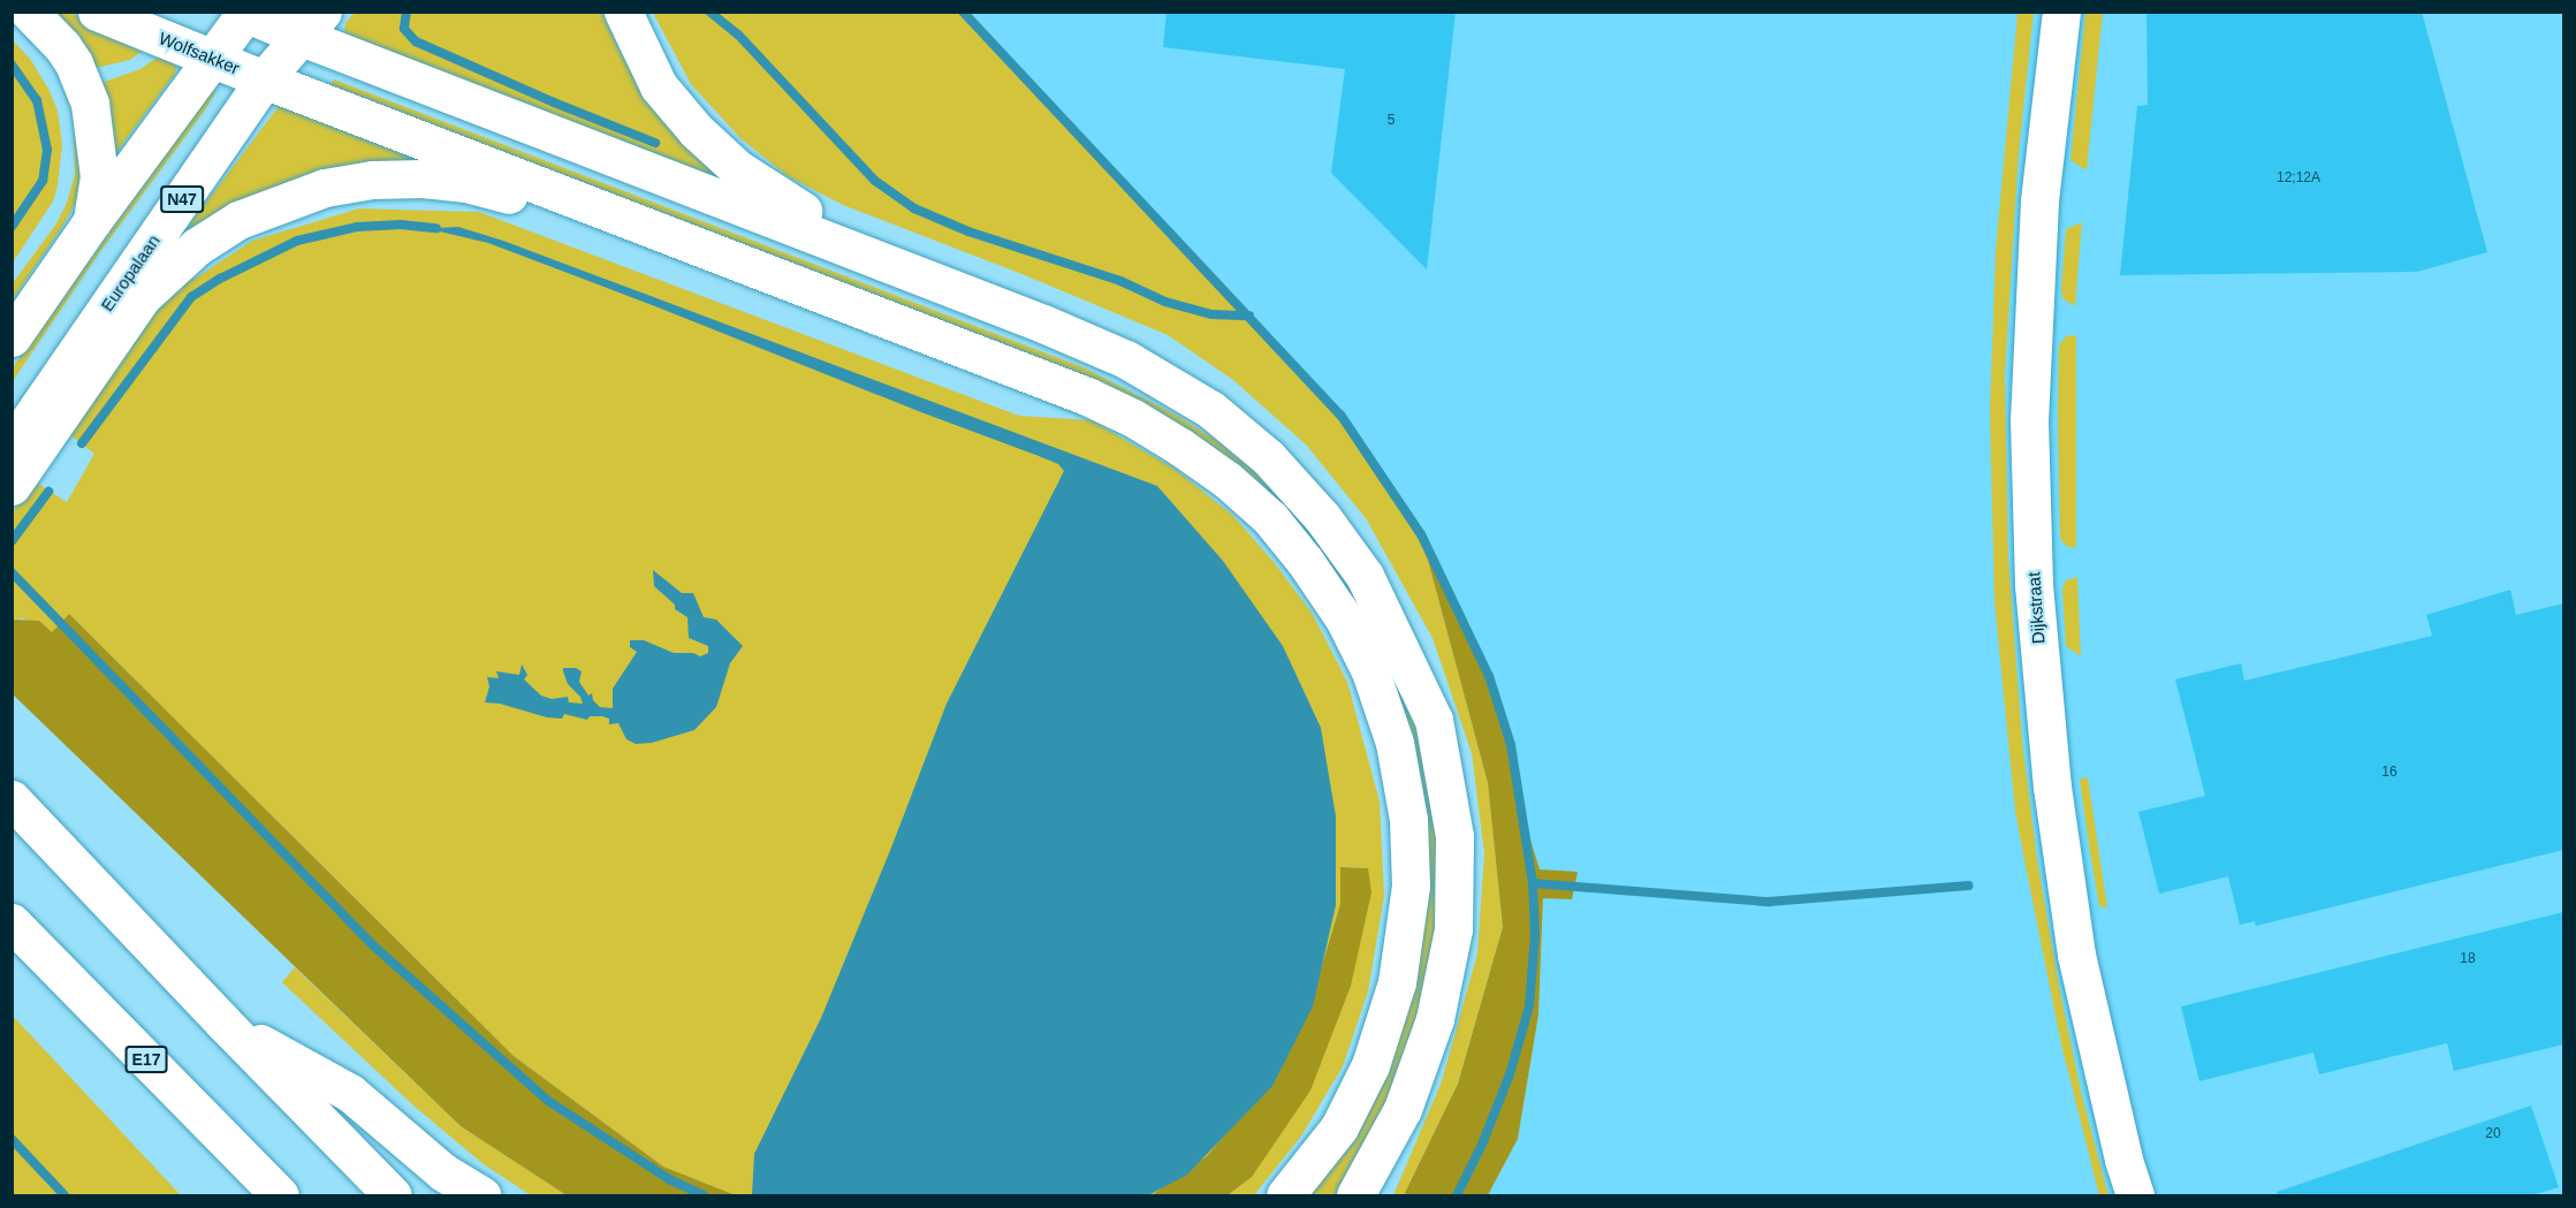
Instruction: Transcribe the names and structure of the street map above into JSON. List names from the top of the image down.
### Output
{
  "streets": {
    "main road": [
      "Wolfsakker",
      "N47",
      "Europalaan",
      "Dijkstraat",
      "E17"
    ]
  },
  "crossings": [
    ["Wolfsakker", "Europalaan"]
  ],
  "house_numbers": [
    "5",
    "12;12A",
    "16",
    "18",
    "20"
  ]
}
